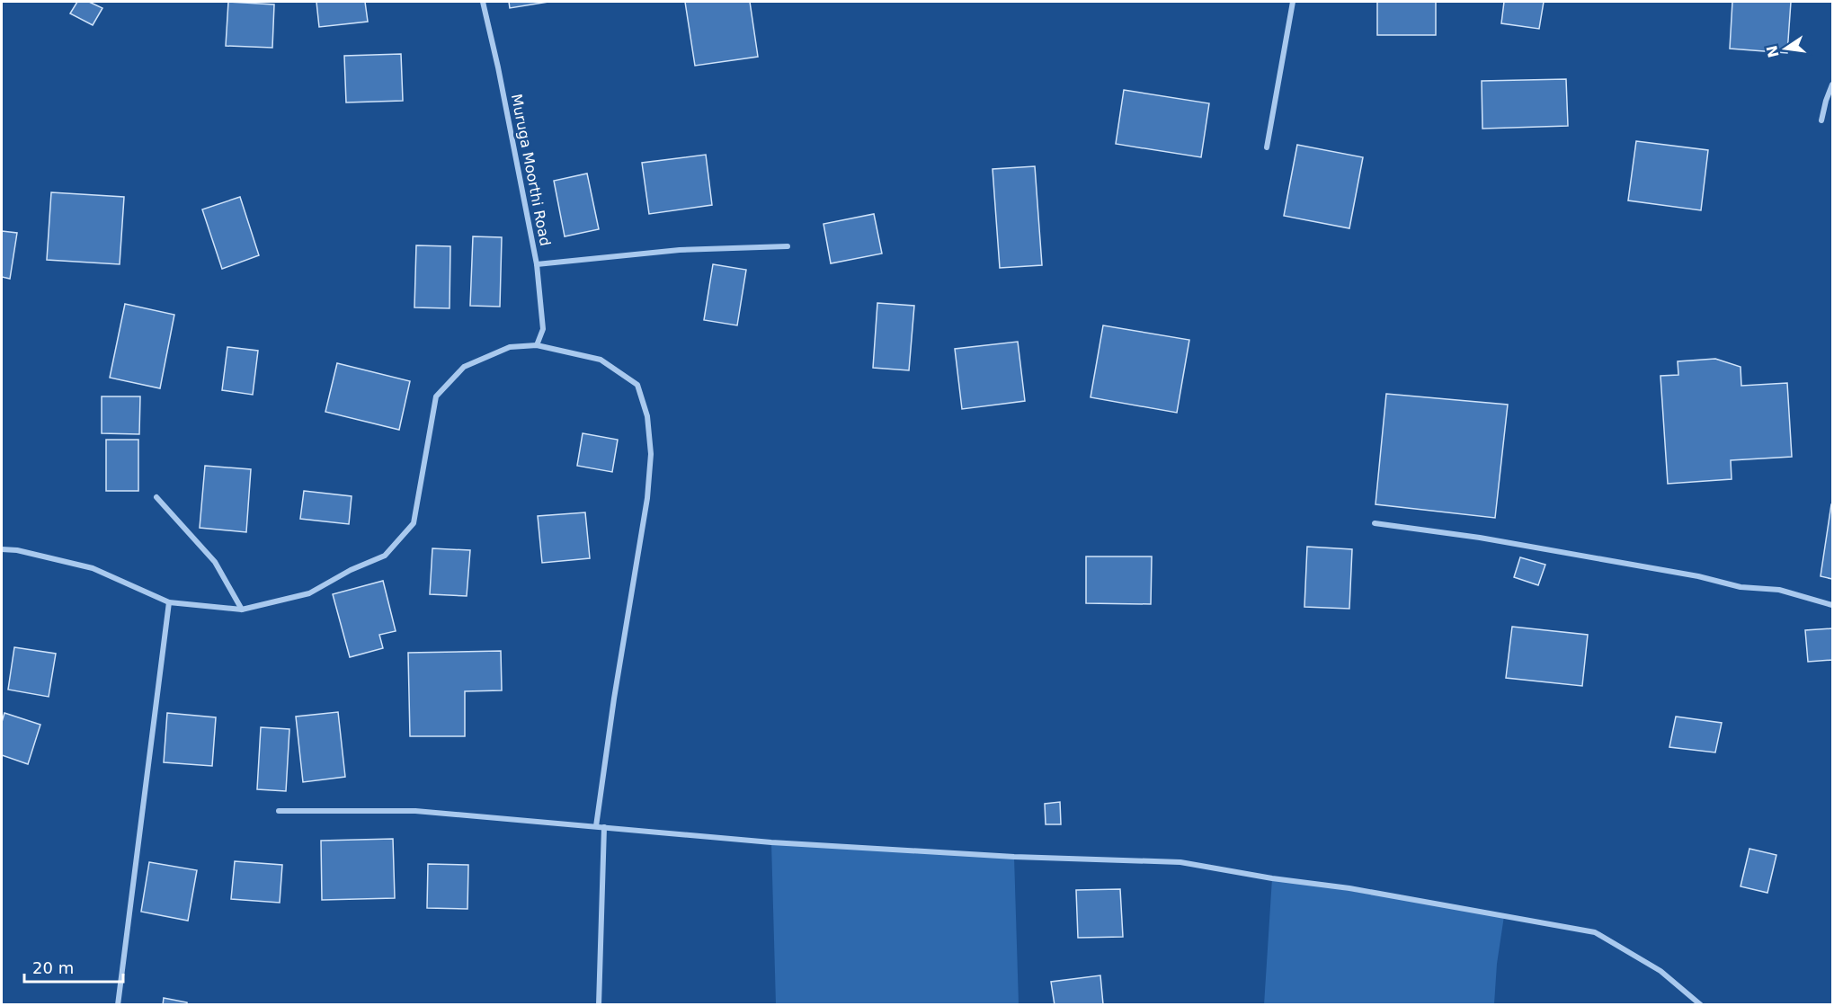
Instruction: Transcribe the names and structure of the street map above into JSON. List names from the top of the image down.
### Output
{
  "streets": {
    "street": ["Muruga Moorthi Road"]
  },
  "scale_bar": "20 m",
  "north": "left"
}
